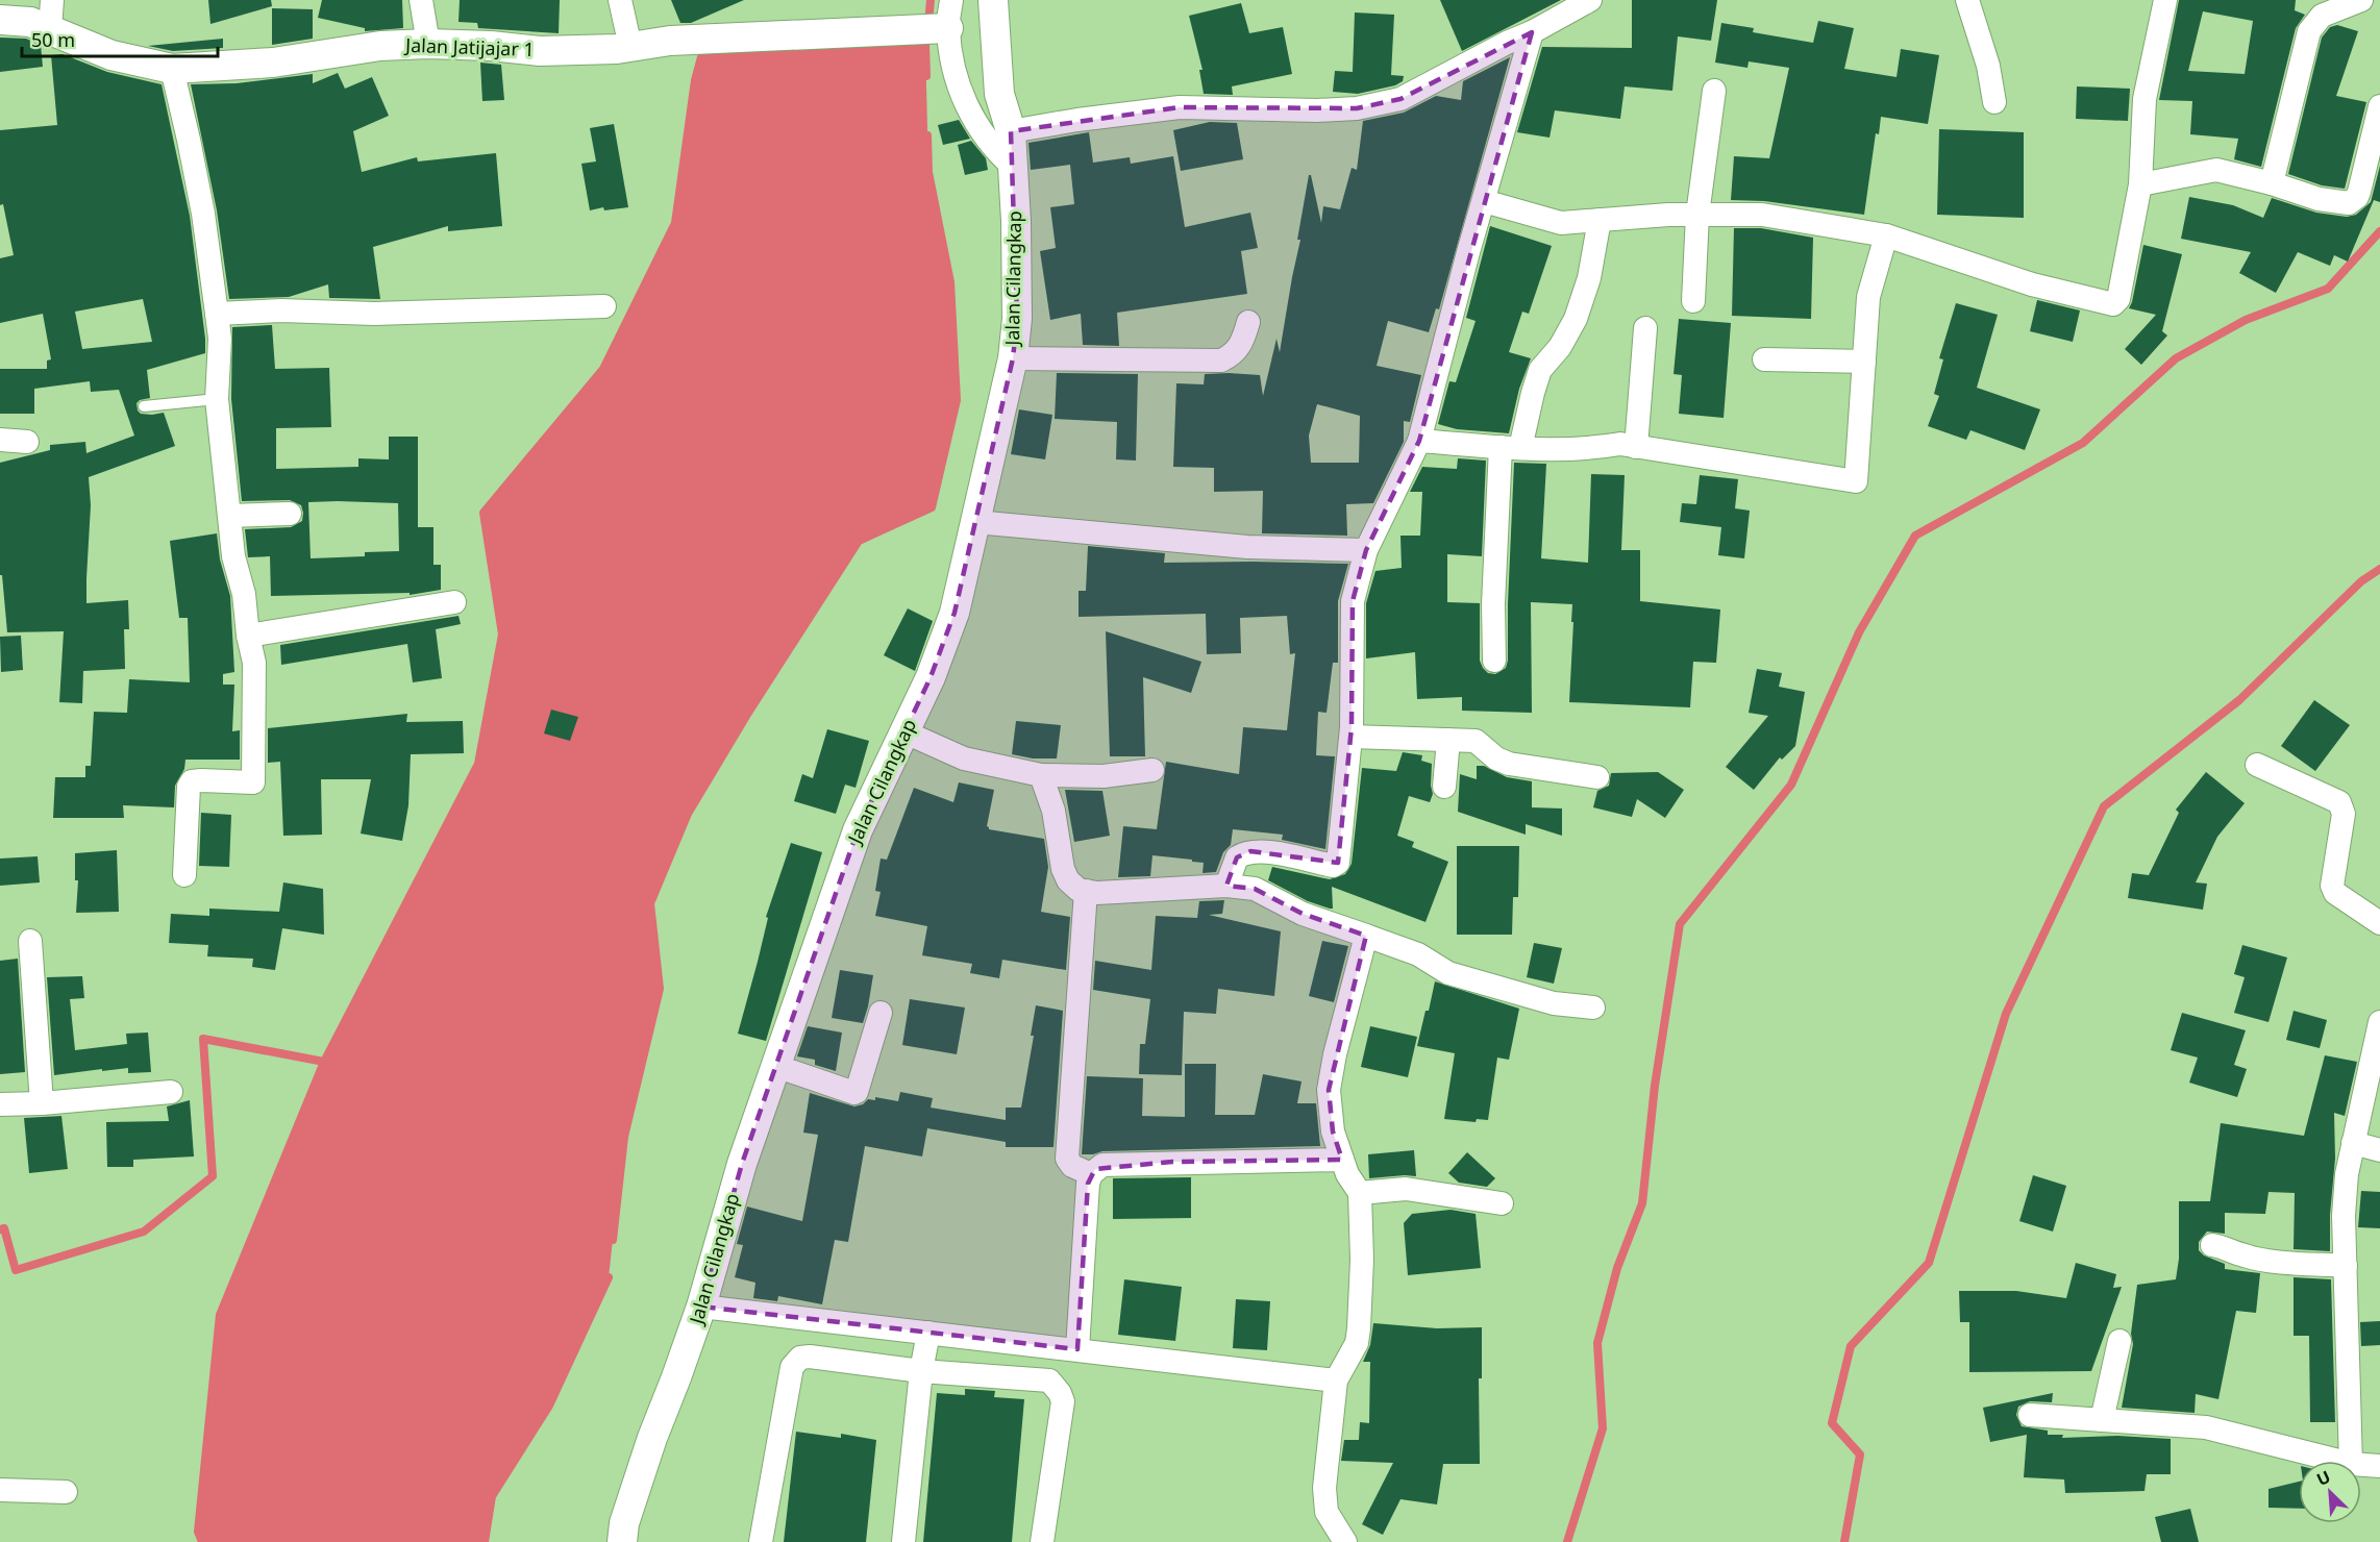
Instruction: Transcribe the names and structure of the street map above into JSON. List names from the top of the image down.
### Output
{
  "streets": {
    "street": ["Jalan Jatijajar 1", "Jalan Cilangkap"]
  },
  "scale_bar": "50 m",
  "north": "top left"
}
